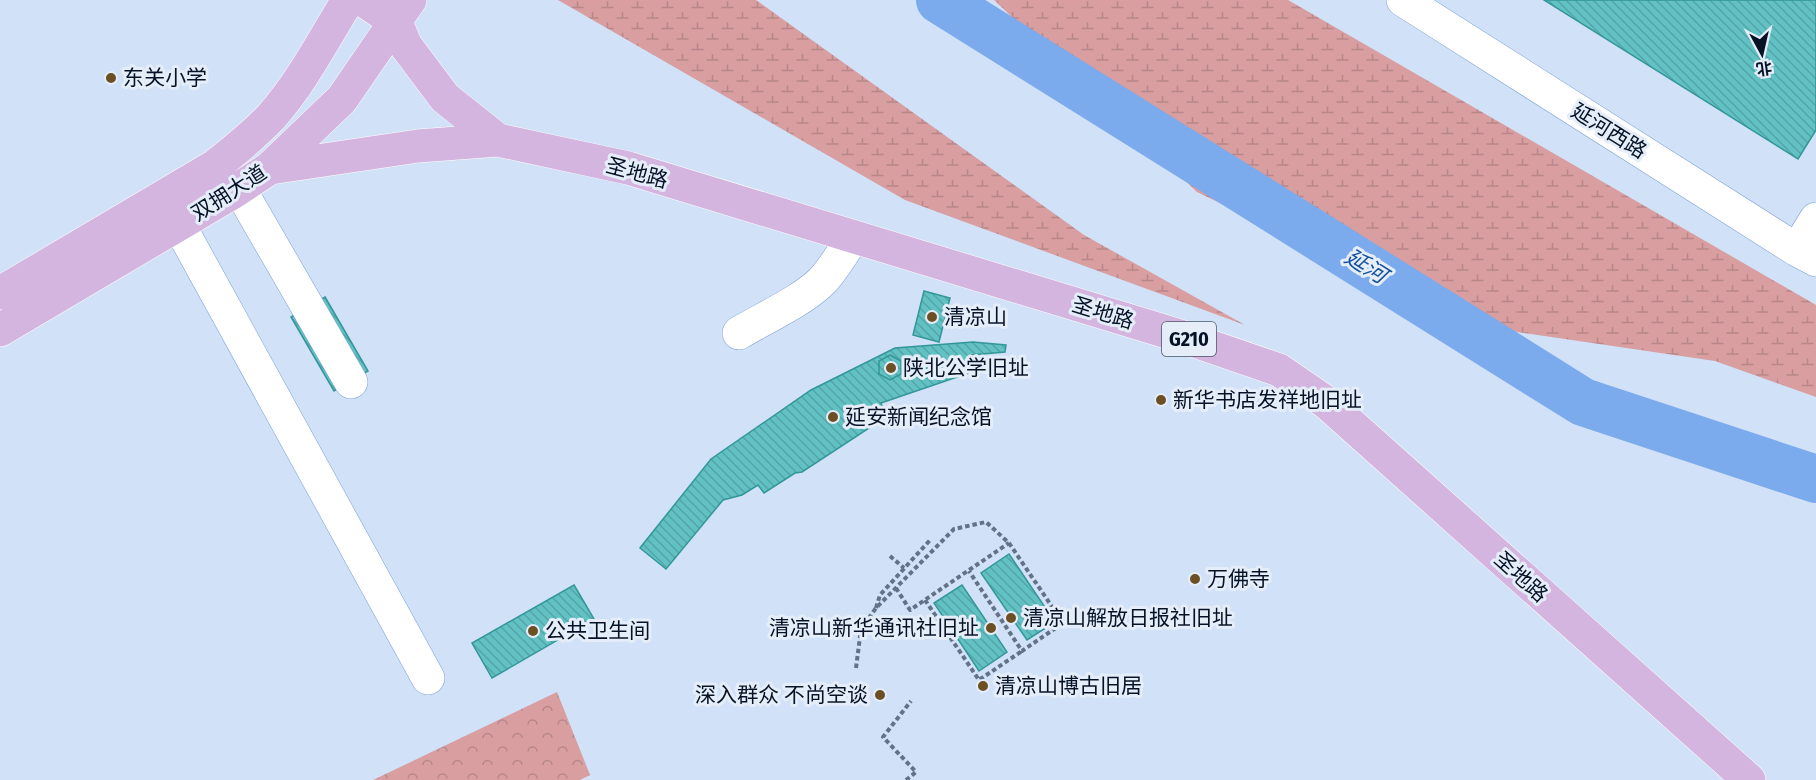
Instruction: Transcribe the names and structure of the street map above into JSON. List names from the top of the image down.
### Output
{
  "streets": {
    "main road": ["圣地路", "双拥大道", "G210"],
    "street": ["延河西路"]
  },
  "water": ["延河"],
  "places": [
    "东关小学",
    "清凉山",
    "陕北公学旧址",
    "新华书店发祥地旧址",
    "延安新闻纪念馆",
    "万佛寺",
    "清凉山解放日报社旧址",
    "清凉山新华通讯社旧址",
    "公共卫生间",
    "清凉山博古旧居",
    "深入群众 不尚空谈"
  ],
  "north": "bottom"
}
